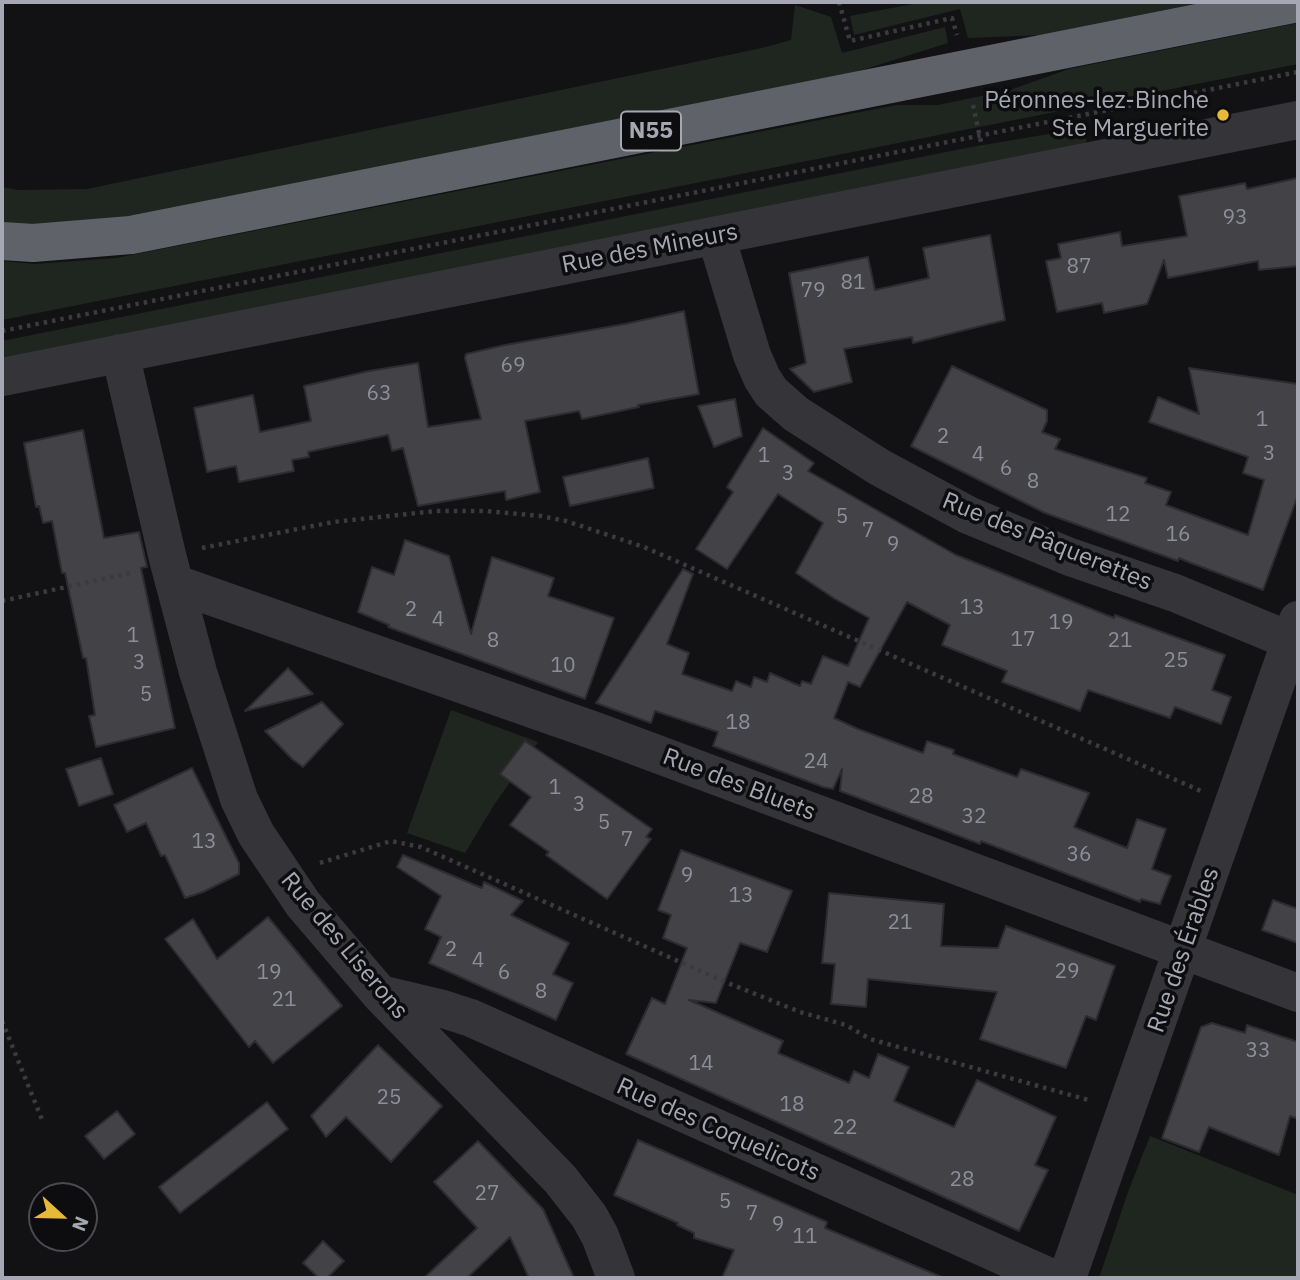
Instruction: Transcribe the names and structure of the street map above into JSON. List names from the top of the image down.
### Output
{
  "streets": {
    "highway": ["N55"],
    "street": [
      "Rue des Mineurs",
      "Rue des Pâquerettes",
      "Rue des Bluets",
      "Rue des Liserons",
      "Rue des Érables",
      "Rue des Coquelicots"
    ]
  },
  "crossings": [
    ["Rue des Mineurs", "Rue des Pâquerettes"],
    ["Rue des Mineurs", "Rue des Liserons"],
    ["Rue des Pâquerettes", "Rue des Érables"],
    ["Rue des Bluets", "Rue des Liserons"],
    ["Rue des Bluets", "Rue des Érables"],
    ["Rue des Liserons", "Rue des Coquelicots"]
  ],
  "places": ["Péronnes-lez-Binche Ste Marguerite"],
  "house_numbers": [
    "93",
    "87",
    "81",
    "79",
    "69",
    "63",
    "1",
    "2",
    "3",
    "4",
    "1",
    "6",
    "3",
    "8",
    "12",
    "5",
    "7",
    "16",
    "9",
    "13",
    "2",
    "4",
    "19",
    "1",
    "17",
    "8",
    "21",
    "25",
    "3",
    "10",
    "5",
    "18",
    "24",
    "1",
    "28",
    "3",
    "32",
    "5",
    "7",
    "13",
    "36",
    "9",
    "13",
    "21",
    "2",
    "4",
    "29",
    "19",
    "6",
    "8",
    "21",
    "33",
    "14",
    "25",
    "18",
    "22",
    "28",
    "27",
    "5",
    "7",
    "9",
    "11"
  ],
  "north": "right"
}
